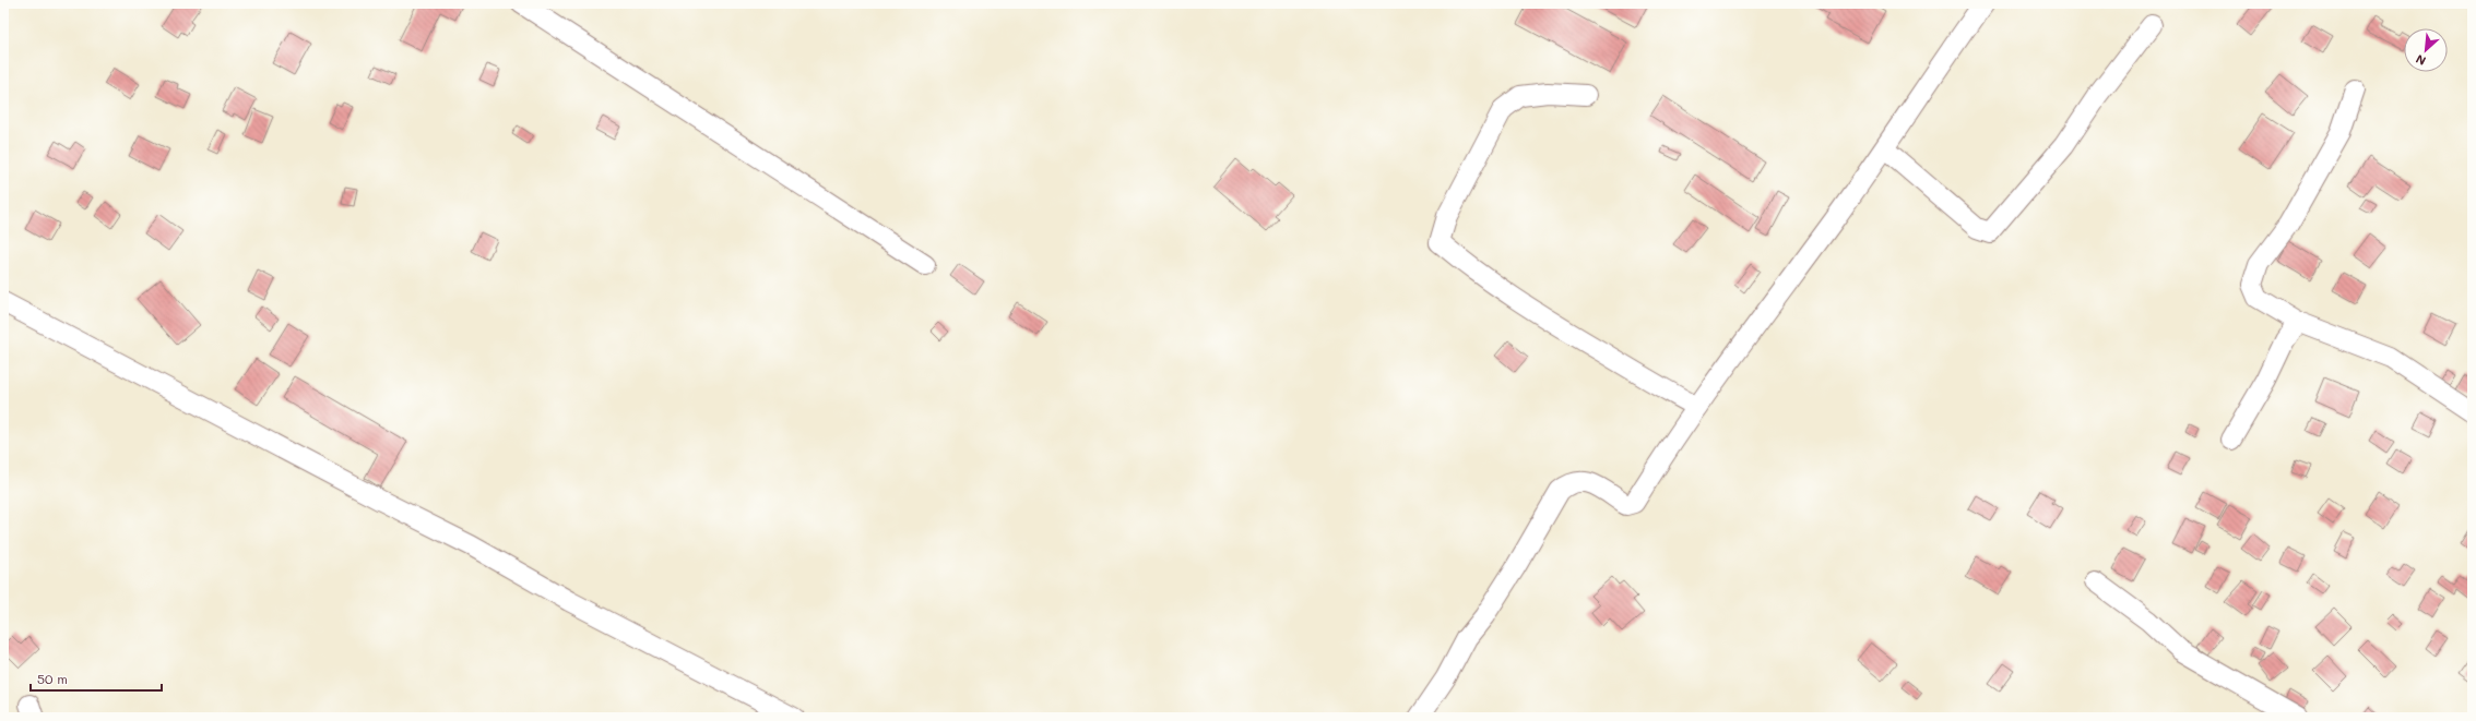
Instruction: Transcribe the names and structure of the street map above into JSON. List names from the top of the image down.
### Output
{
  "scale_bar": "50 m",
  "north": "bottom left"
}
